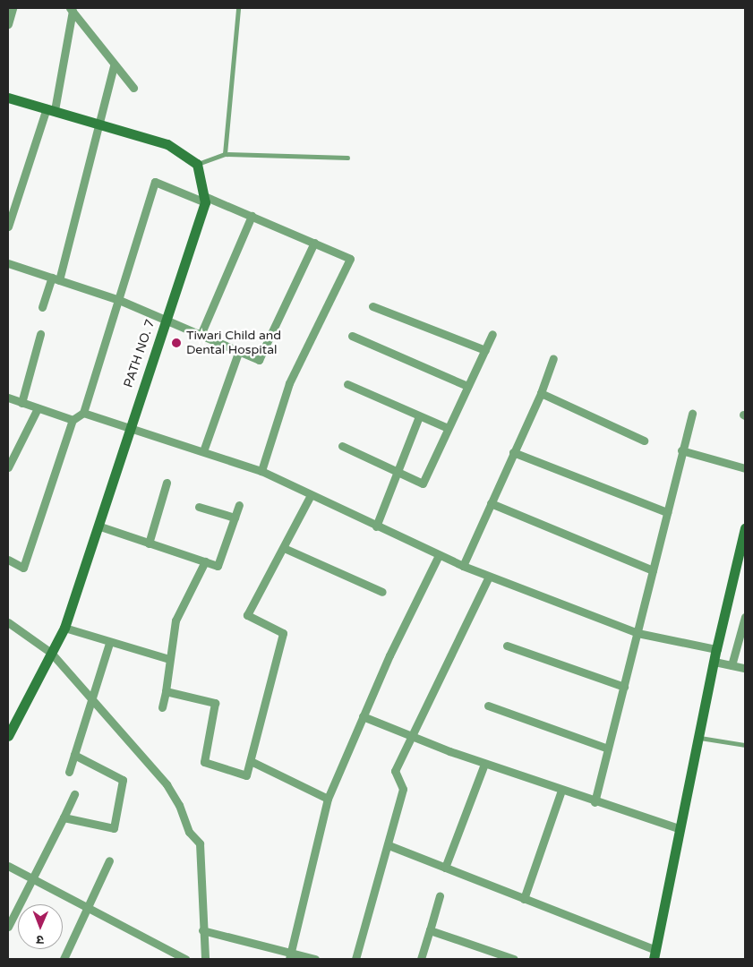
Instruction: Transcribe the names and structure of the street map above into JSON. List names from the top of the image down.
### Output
{
  "streets": {
    "street": ["PATH NO. 7"]
  },
  "places": ["Tiwari Child and Dental Hospital"],
  "north": "bottom"
}
